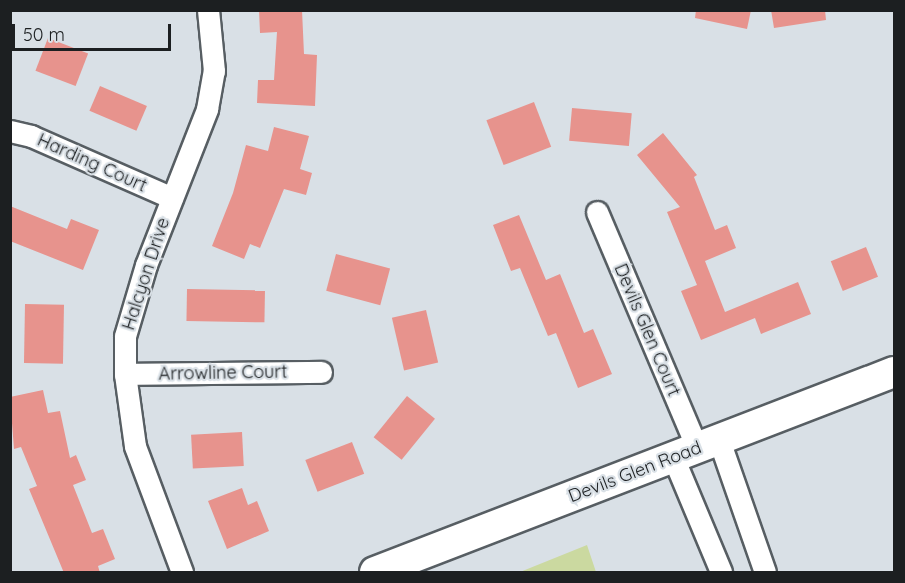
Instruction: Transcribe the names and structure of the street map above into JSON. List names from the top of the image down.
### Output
{
  "streets": {
    "main road": ["Devils Glen Road"],
    "street": [
      "Harding Court",
      "Halcyon Drive",
      "Devils Glen Court",
      "Arrowline Court"
    ]
  },
  "crossings": [
    ["Harding Court", "Halcyon Drive"],
    ["Halcyon Drive", "Arrowline Court"],
    ["Devils Glen Court", "Devils Glen Road"]
  ],
  "scale_bar": "50 m"
}
